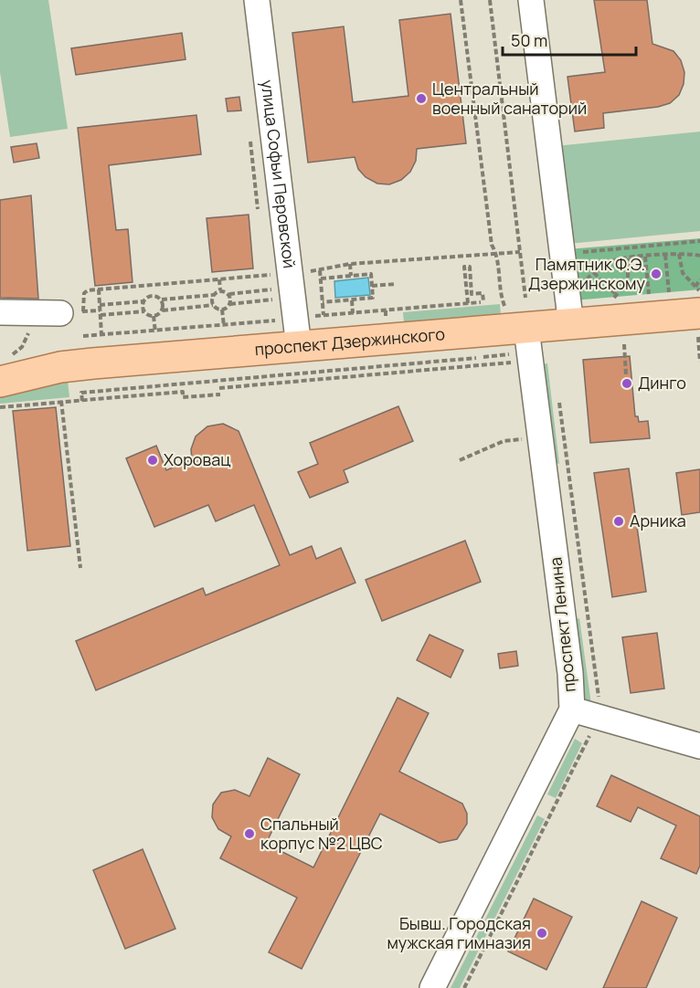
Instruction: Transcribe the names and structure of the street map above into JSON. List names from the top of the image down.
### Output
{
  "streets": {
    "main road": ["проспект Дзержинского"],
    "street": ["улица Софьи Перовской", "проспект Ленина"]
  },
  "crossings": [
    ["улица Софьи Перовской", "проспект Дзержинского"],
    ["проспект Дзержинского", "проспект Ленина"]
  ],
  "places": [
    "Центральный военный санаторий",
    "Памятник Ф.Э. Дзержинскому",
    "Динго",
    "Хоровац",
    "Арника",
    "Спальный корпус №2 ЦВС",
    "Бывш. Городская мужская гимназия"
  ],
  "scale_bar": "50 m"
}
